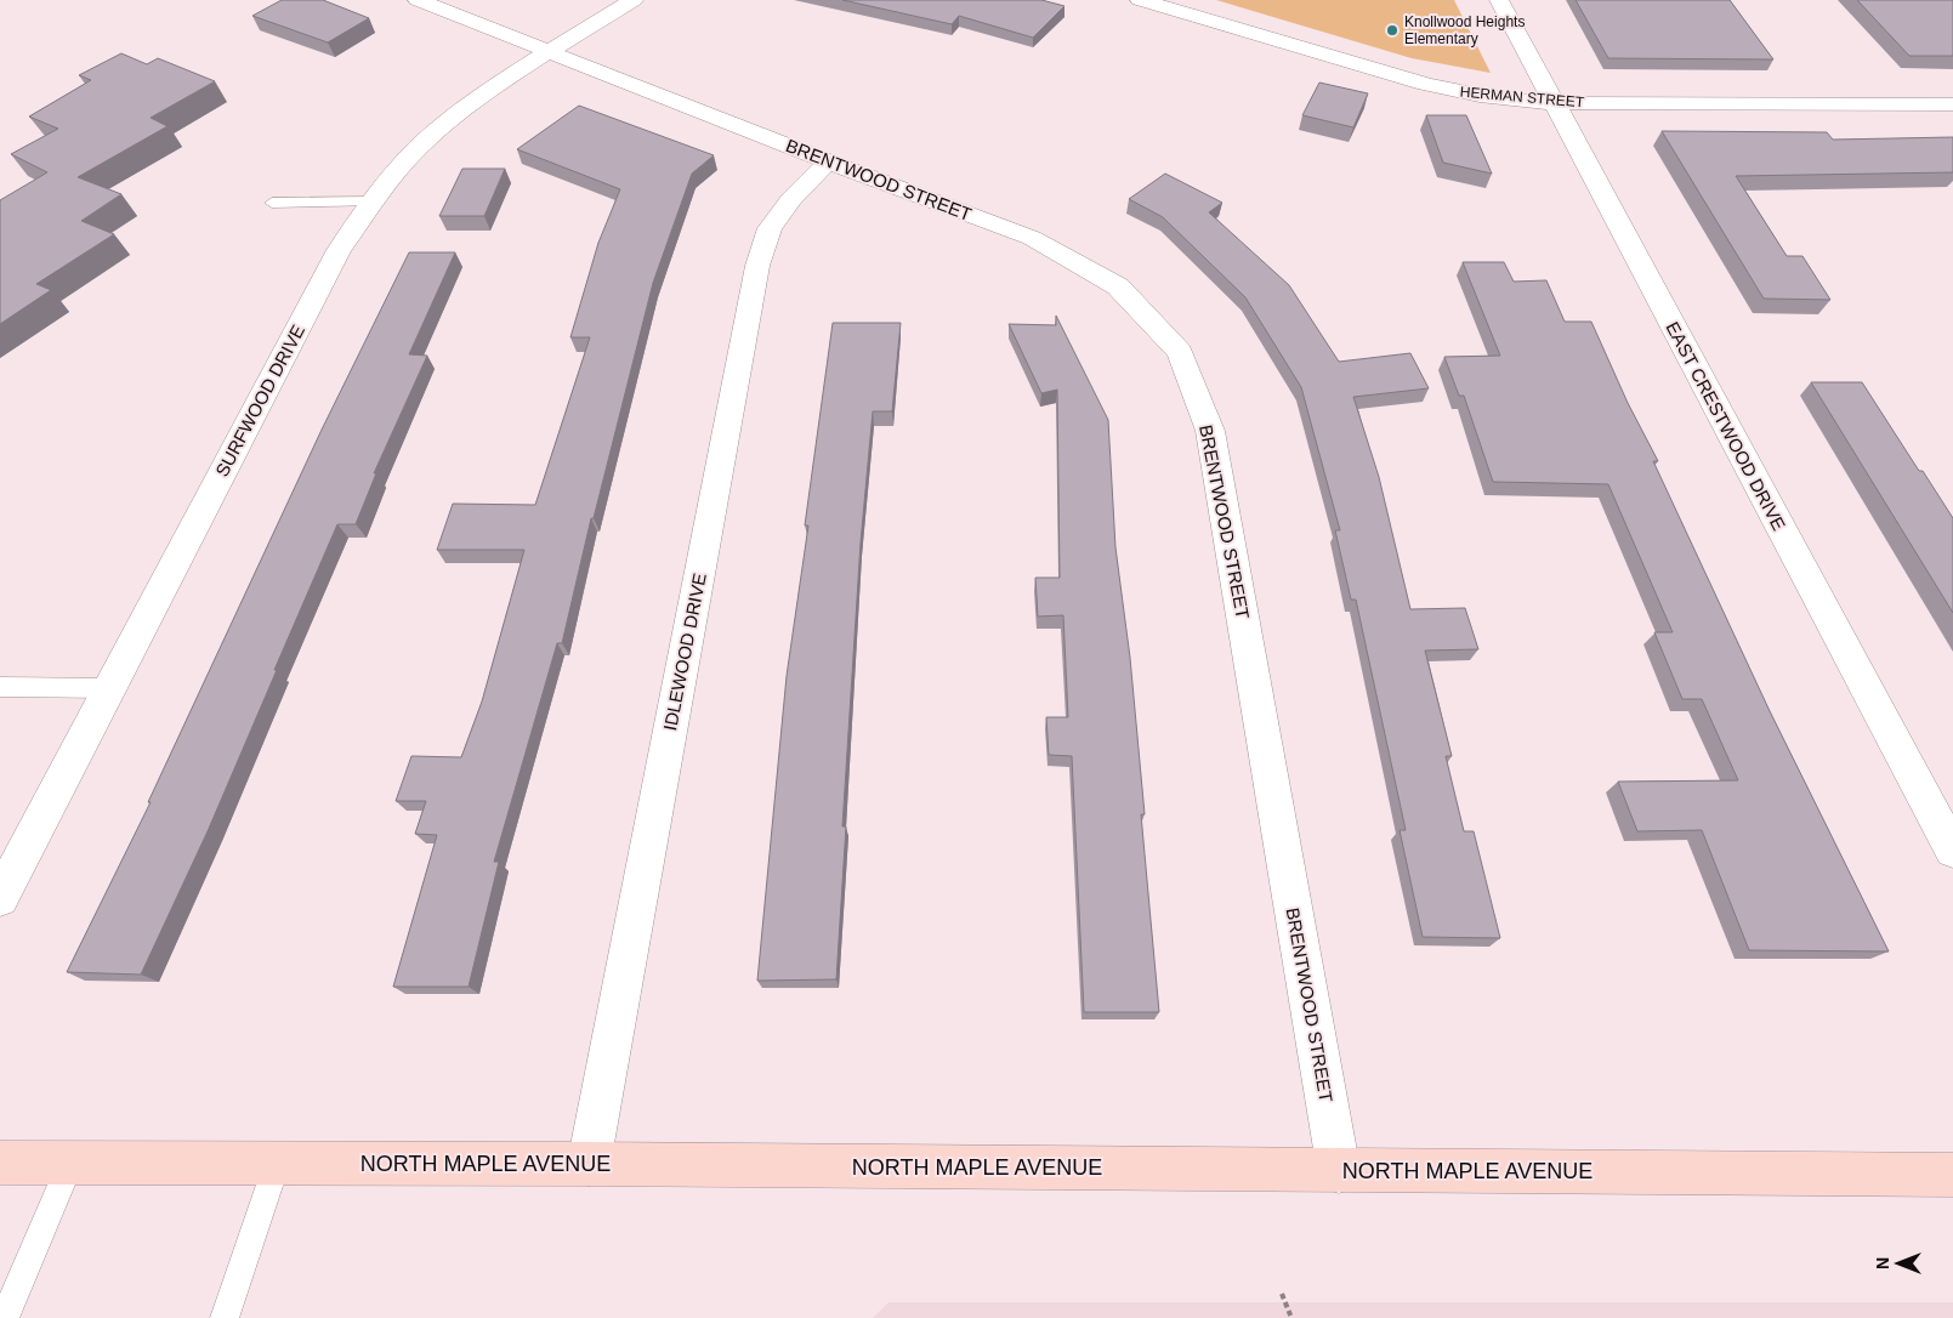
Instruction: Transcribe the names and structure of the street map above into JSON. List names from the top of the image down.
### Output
{
  "streets": {
    "street": [
      "HERMAN STREET",
      "BRENTWOOD STREET",
      "SURFWOOD DRIVE",
      "EAST CRESTWOOD DRIVE",
      "IDLEWOOD DRIVE",
      "NORTH MAPLE AVENUE"
    ]
  },
  "crossings": [
    ["HERMAN STREET", "EAST CRESTWOOD DRIVE"],
    ["BRENTWOOD STREET", "SURFWOOD DRIVE"],
    ["BRENTWOOD STREET", "IDLEWOOD DRIVE"],
    ["BRENTWOOD STREET", "NORTH MAPLE AVENUE"],
    ["IDLEWOOD DRIVE", "NORTH MAPLE AVENUE"]
  ],
  "places": ["Knollwood Heights Elementary"],
  "north": "left"
}
